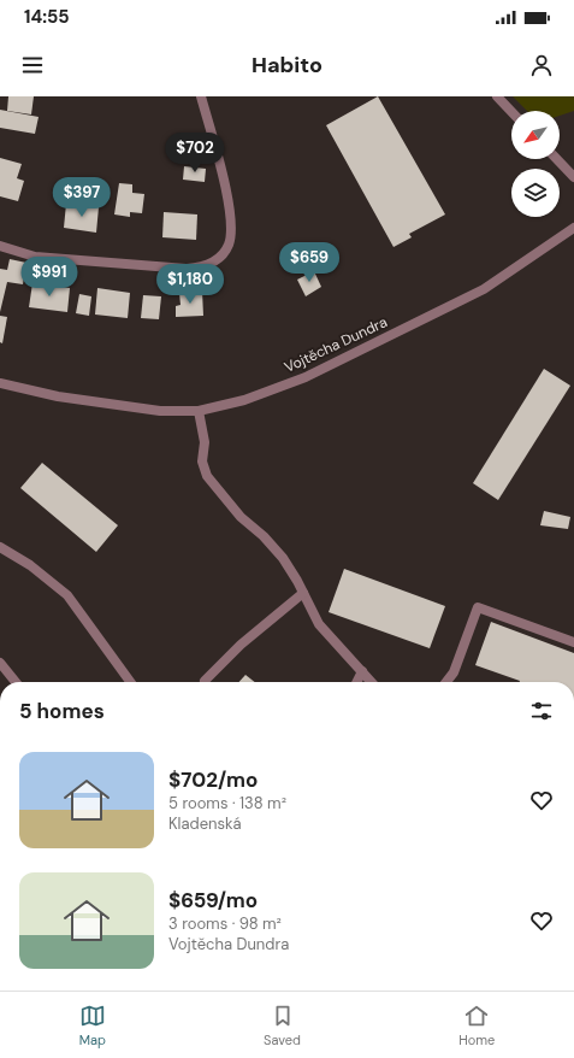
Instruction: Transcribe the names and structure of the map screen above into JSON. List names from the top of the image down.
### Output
{
  "streets": {
    "street": ["Vojtěcha Dundra"]
  },
  "north": "bottom left",
  "page": {
    "status": "14:55",
    "header": "Habito",
    "price": [
      "$702",
      "$397",
      "$659",
      "$991",
      "$1,180"
    ],
    "heading": "5 homes",
    "list": [
      {
        "name": "$702/mo",
        "note": "5 rooms · 138 m² · Kladenská"
      },
      {
        "name": "$659/mo",
        "note": "3 rooms · 98 m² · Vojtěcha Dundra"
      }
    ],
    "tabs": ["Map", "Saved", "Home"]
  }
}
